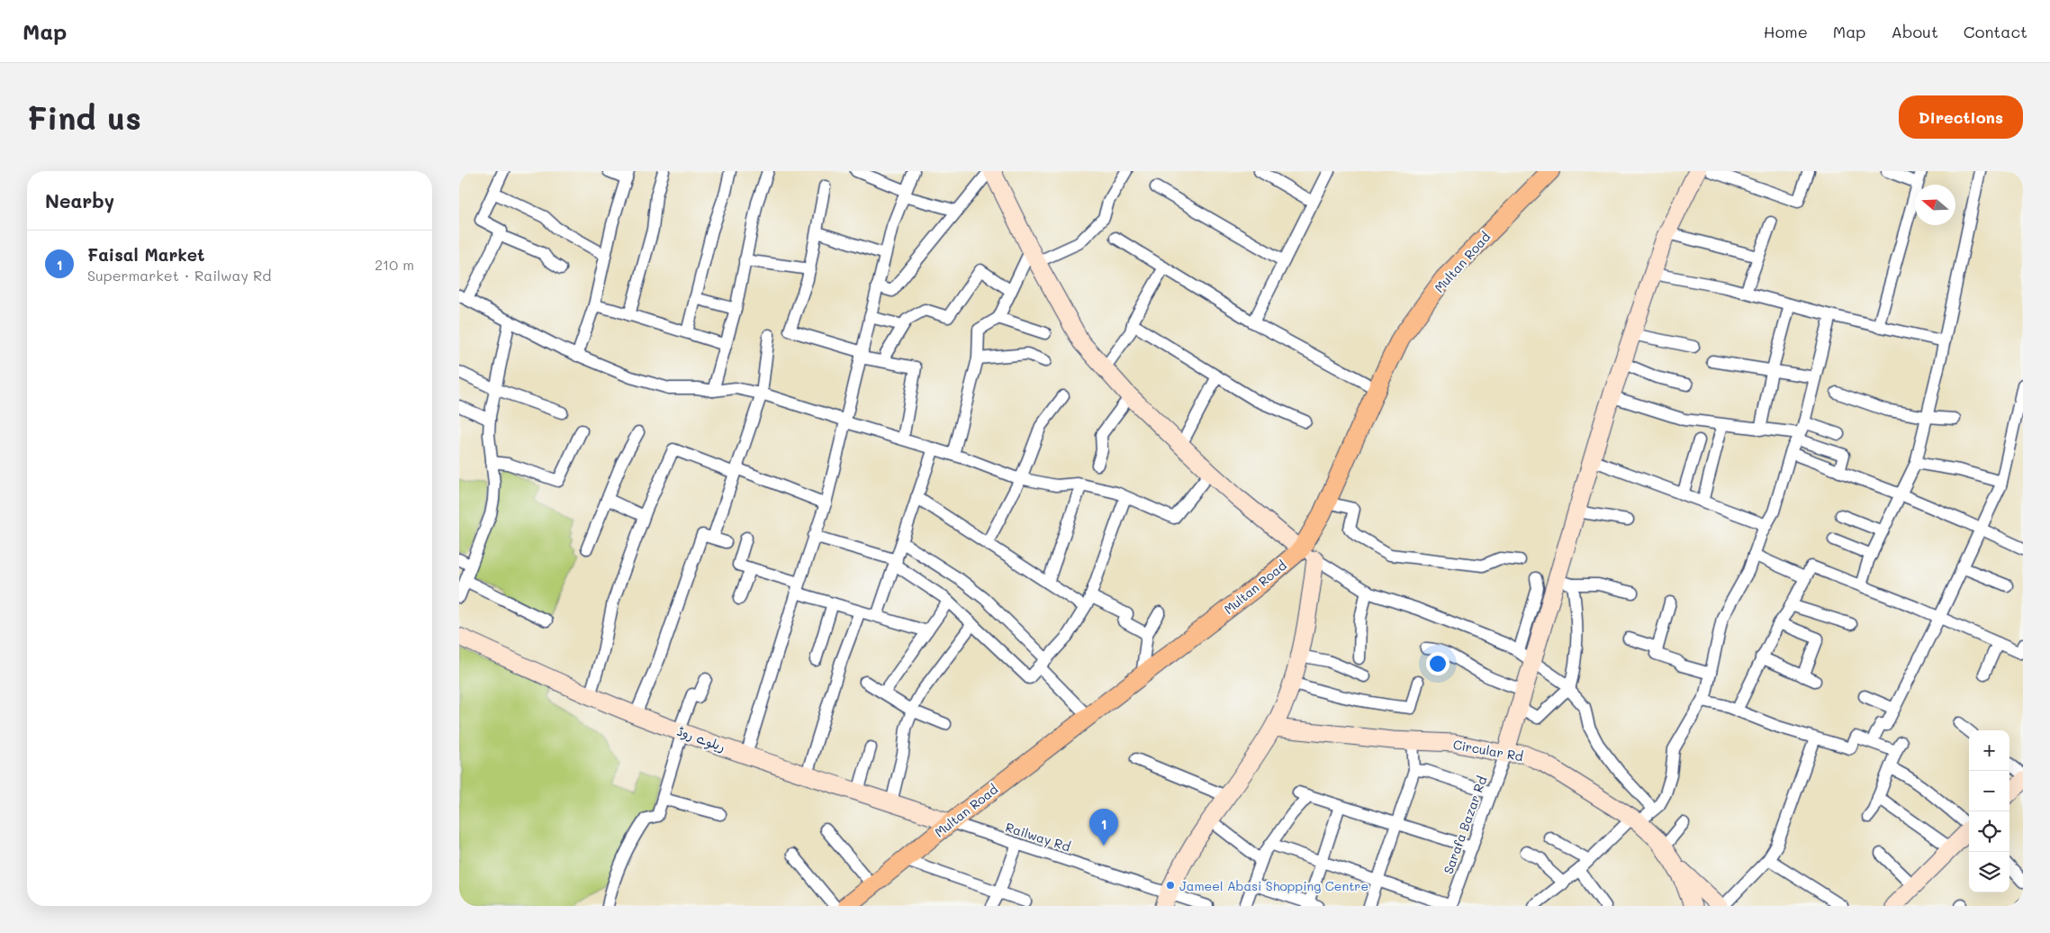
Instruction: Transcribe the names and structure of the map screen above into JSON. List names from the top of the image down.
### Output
{
  "streets": {
    "main road": ["Multan Road"],
    "street": [
      "ریلوے روڈ",
      "Circular Rd",
      "Sarafa Bazar Rd",
      "Railway Rd"
    ]
  },
  "crossings": [
    ["Multan Road", "ریلوے روڈ"],
    ["Multan Road", "Railway Rd"],
    ["ریلوے روڈ", "Railway Rd"],
    ["Circular Rd", "Sarafa Bazar Rd"]
  ],
  "places": ["Jameel Abasi Shopping Centre"],
  "north": "left",
  "page": {
    "header": "Map",
    "nav": [
      "Home",
      "Map",
      "About",
      "Contact"
    ],
    "buttons": "Directions",
    "title": "Find us",
    "heading": "Nearby",
    "list": [
      {
        "mark": "1",
        "name": "Faisal Market",
        "note": "Supermarket · Railway Rd",
        "value": "210 m"
      }
    ],
    "map_buttons": ["+", "−"],
    "pins": "1"
  }
}
